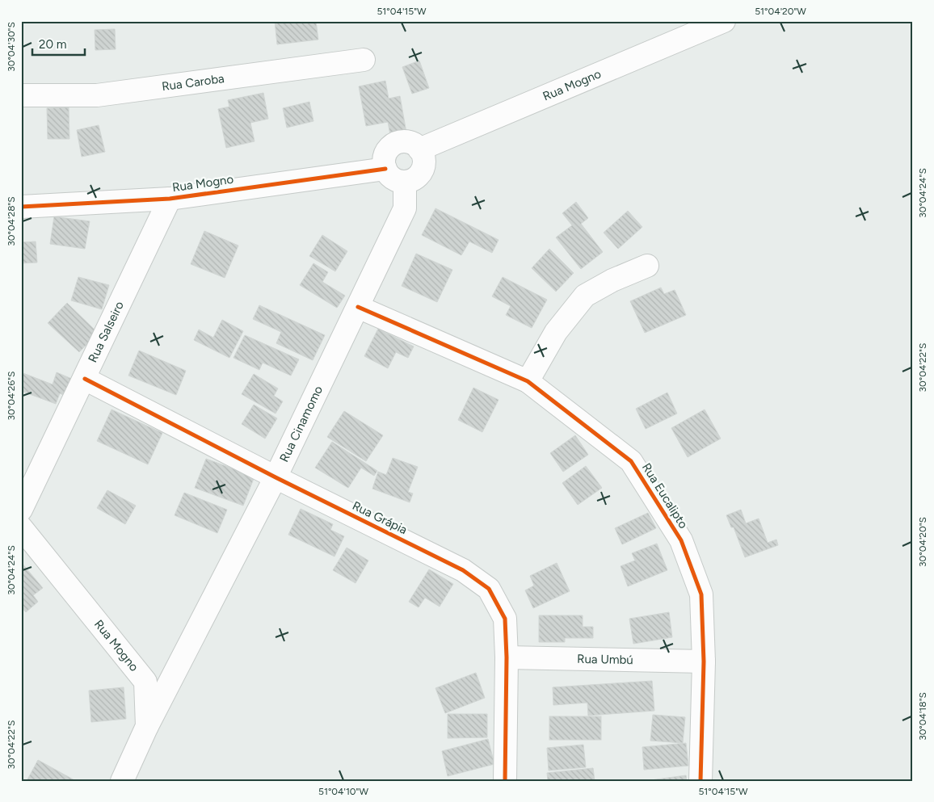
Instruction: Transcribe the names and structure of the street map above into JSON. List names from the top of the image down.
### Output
{
  "streets": {
    "street": [
      "Rua Caroba",
      "Rua Mogno",
      "Rua Salseiro",
      "Rua Cinamomo",
      "Rua Eucalipto",
      "Rua Grápia",
      "Rua Umbú"
    ]
  },
  "crossings": [
    ["Rua Mogno", "Rua Salseiro"],
    ["Rua Mogno", "Rua Cinamomo"],
    ["Rua Salseiro", "Rua Grápia"],
    ["Rua Cinamomo", "Rua Eucalipto"],
    ["Rua Cinamomo", "Rua Grápia"],
    ["Rua Eucalipto", "Rua Umbú"],
    ["Rua Grápia", "Rua Umbú"]
  ],
  "scale_bar": "20 m",
  "coordinates": [
    "51°04'15\"W",
    "51°04'20\"W",
    "30°04'30\"S",
    "30°04'24\"S",
    "30°04'28\"S",
    "30°04'22\"S",
    "30°04'26\"S",
    "30°04'20\"S",
    "30°04'18\"S",
    "51°04'10\"W"
  ]
}
